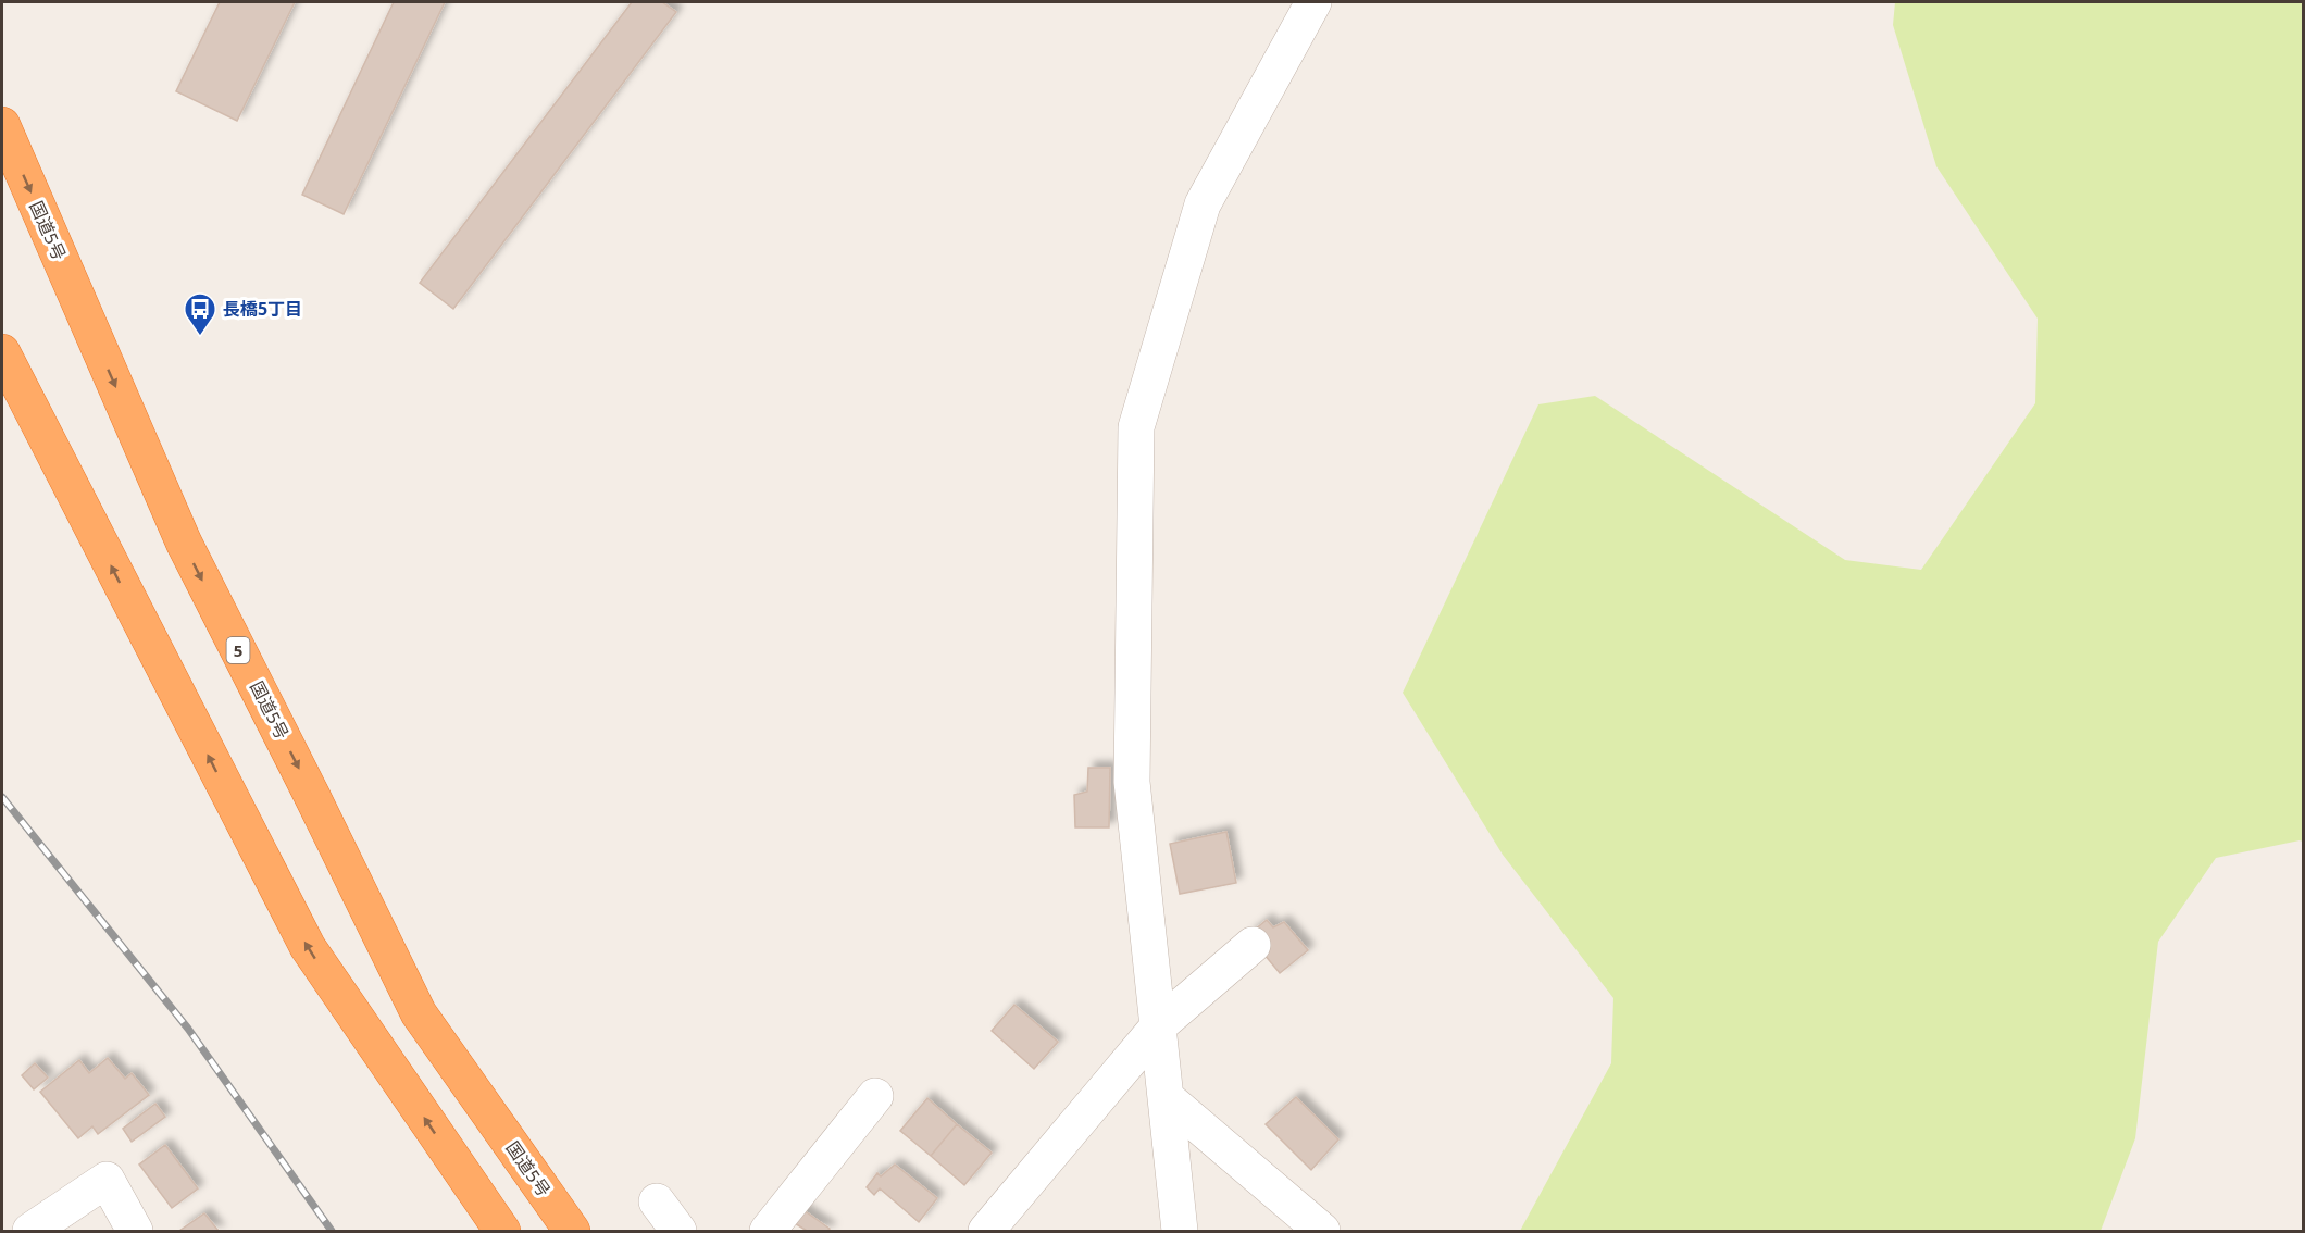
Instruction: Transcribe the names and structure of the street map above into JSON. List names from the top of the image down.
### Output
{
  "streets": {
    "highway": ["国道5号", "5"]
  },
  "places": {
    "bus stop": ["長橋5丁目"]
  }
}
